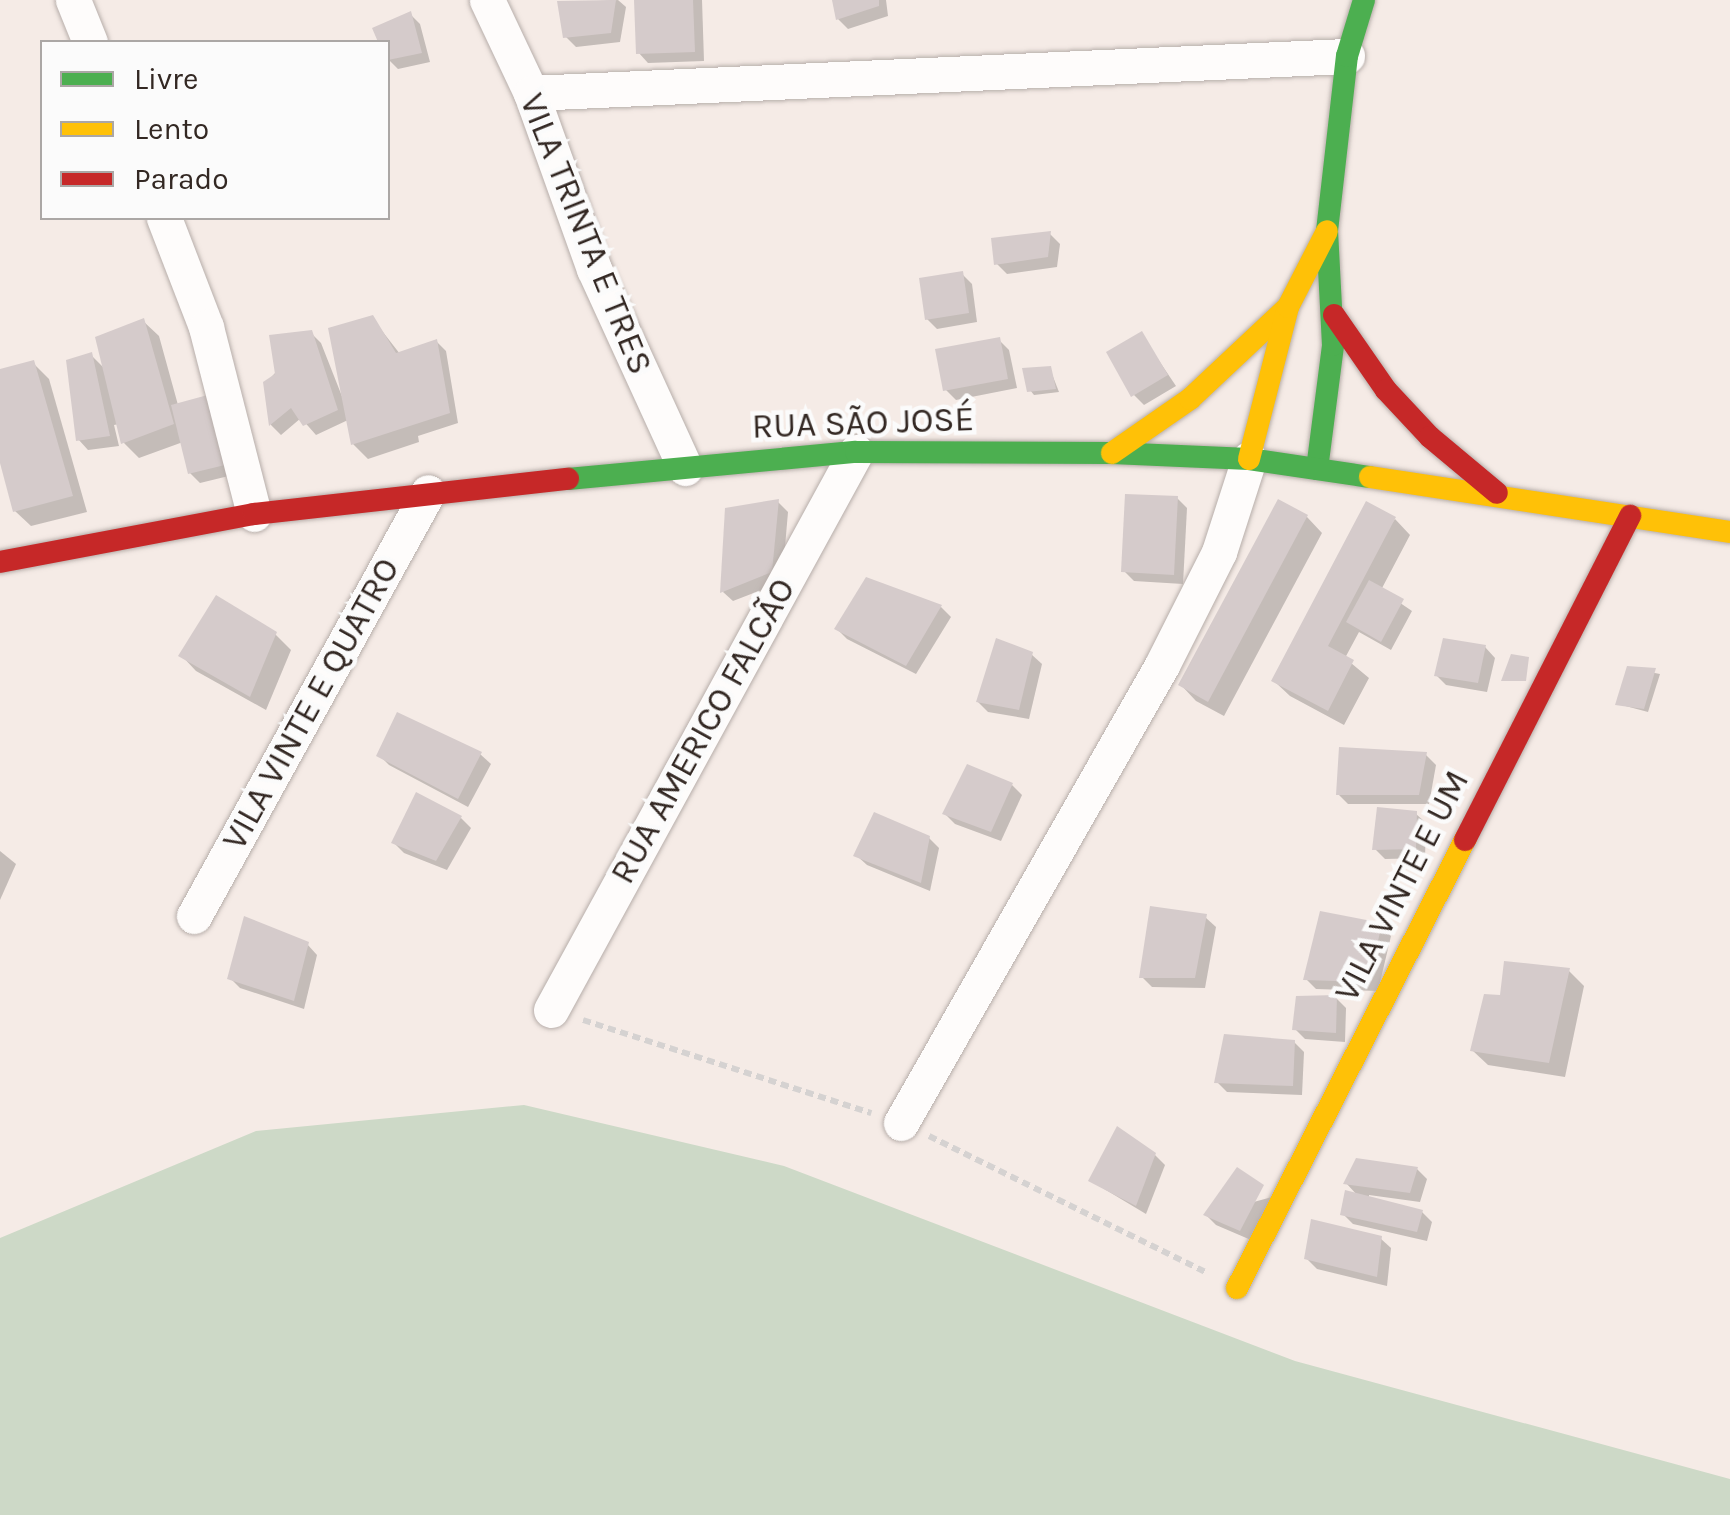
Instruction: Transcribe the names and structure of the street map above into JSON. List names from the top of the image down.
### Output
{
  "streets": {
    "main road": ["RUA SÃO JOSÉ", "VILA VINTE E UM"],
    "street": ["VILA TRINTA E TRES", "VILA VINTE E QUATRO", "RUA AMERICO FALCÃO"]
  },
  "crossings": [
    ["VILA TRINTA E TRES", "RUA SÃO JOSÉ"],
    ["RUA SÃO JOSÉ", "VILA VINTE E QUATRO"],
    ["RUA SÃO JOSÉ", "RUA AMERICO FALCÃO"],
    ["RUA SÃO JOSÉ", "VILA VINTE E UM"]
  ],
  "legend": ["Livre", "Lento", "Parado"]
}
